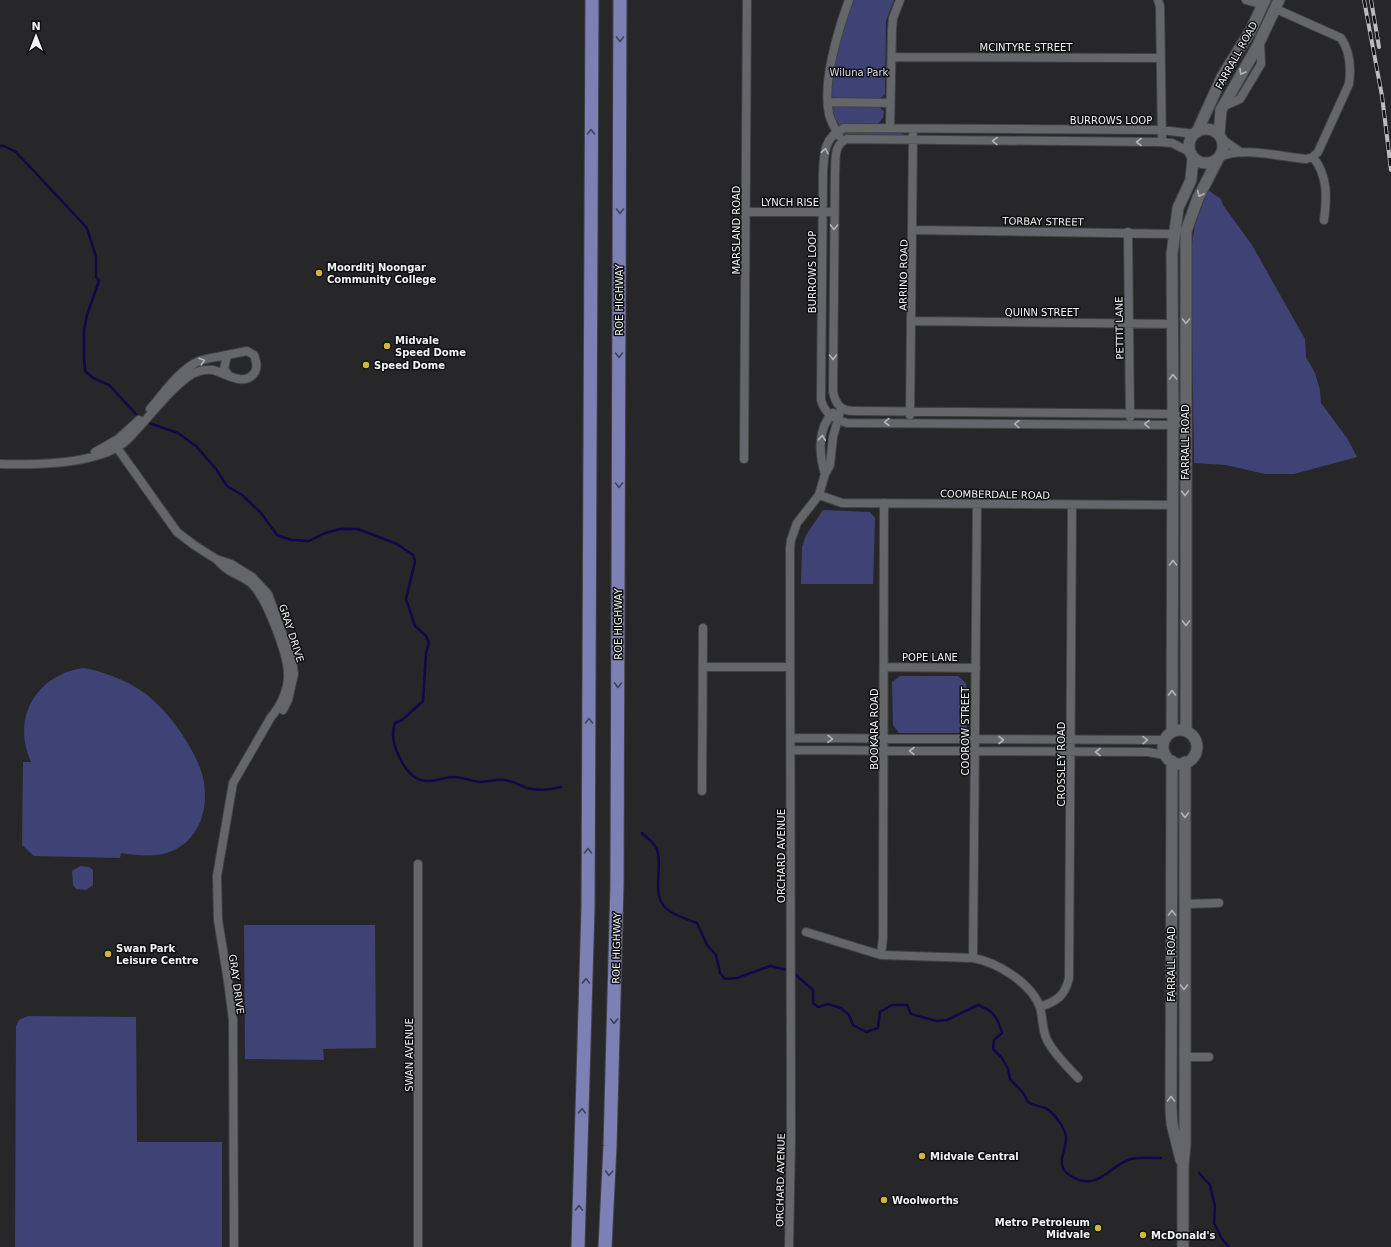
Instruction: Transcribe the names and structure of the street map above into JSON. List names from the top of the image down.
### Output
{
  "streets": {
    "highway": ["ROE HIGHWAY"],
    "main road": ["FARRALL ROAD"],
    "street": [
      "MCINTYRE STREET",
      "BURROWS LOOP",
      "LYNCH RISE",
      "TORBAY STREET",
      "MARSLAND ROAD",
      "ARRINO ROAD",
      "QUINN STREET",
      "PETTIT LANE",
      "COOMBERDALE ROAD",
      "GRAY DRIVE",
      "POPE LANE",
      "BOOKARA ROAD",
      "COOROW STREET",
      "CROSSLEY ROAD",
      "ORCHARD AVENUE",
      "SWAN AVENUE"
    ]
  },
  "crossings": [
    ["FARRALL ROAD", "BURROWS LOOP"],
    ["FARRALL ROAD", "TORBAY STREET"],
    ["FARRALL ROAD", "QUINN STREET"],
    ["FARRALL ROAD", "COOMBERDALE ROAD"],
    ["BURROWS LOOP", "LYNCH RISE"],
    ["BURROWS LOOP", "ARRINO ROAD"],
    ["BURROWS LOOP", "ORCHARD AVENUE"],
    ["LYNCH RISE", "MARSLAND ROAD"],
    ["TORBAY STREET", "ARRINO ROAD"],
    ["TORBAY STREET", "PETTIT LANE"],
    ["ARRINO ROAD", "QUINN STREET"],
    ["QUINN STREET", "PETTIT LANE"],
    ["COOMBERDALE ROAD", "BOOKARA ROAD"],
    ["COOMBERDALE ROAD", "COOROW STREET"],
    ["COOMBERDALE ROAD", "CROSSLEY ROAD"],
    ["COOMBERDALE ROAD", "ORCHARD AVENUE"],
    ["POPE LANE", "BOOKARA ROAD"],
    ["POPE LANE", "COOROW STREET"]
  ],
  "parks": ["Wiluna Park"],
  "places": [
    "Moorditj Noongar Community College",
    "Midvale Speed Dome",
    "Speed Dome",
    "Swan Park Leisure Centre",
    "Midvale Central",
    "Woolworths",
    "Metro Petroleum Midvale",
    "McDonald's"
  ],
  "north": "top"
}
